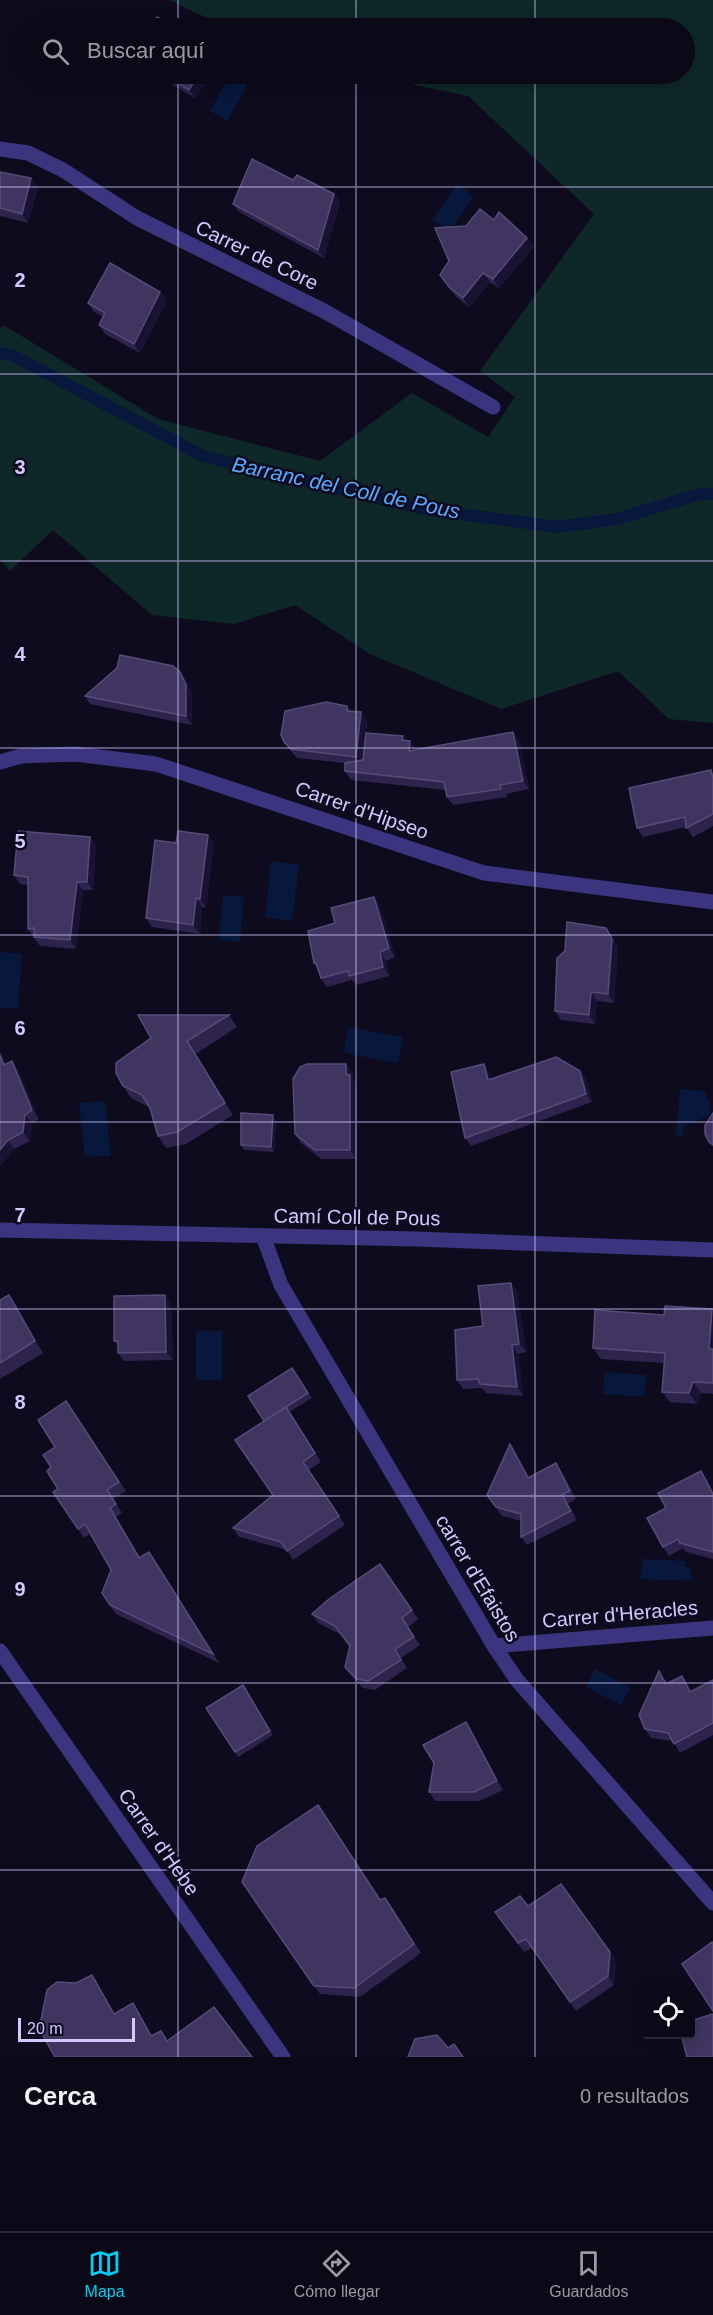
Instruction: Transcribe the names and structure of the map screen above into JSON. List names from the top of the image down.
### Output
{
  "streets": {
    "street": [
      "Carrer de Core",
      "Carrer d'Hipseo",
      "Camí Coll de Pous",
      "carrer d'Efaistos",
      "Carrer d'Heracles",
      "Carrer d'Hebe"
    ]
  },
  "crossings": [
    ["Camí Coll de Pous", "carrer d'Efaistos"],
    ["carrer d'Efaistos", "Carrer d'Heracles"]
  ],
  "water": ["Barranc del Coll de Pous"],
  "scale_bar": "20 m",
  "page": {
    "search": "Buscar aquí",
    "scale": "20 m",
    "heading": ["Cerca", "0 resultados"],
    "nav": ["Mapa", "Cómo llegar", "Guardados"]
  },
  "grid": {
    "rows": [
      "2",
      "3",
      "4",
      "5",
      "6",
      "7",
      "8",
      "9"
    ]
  }
}
